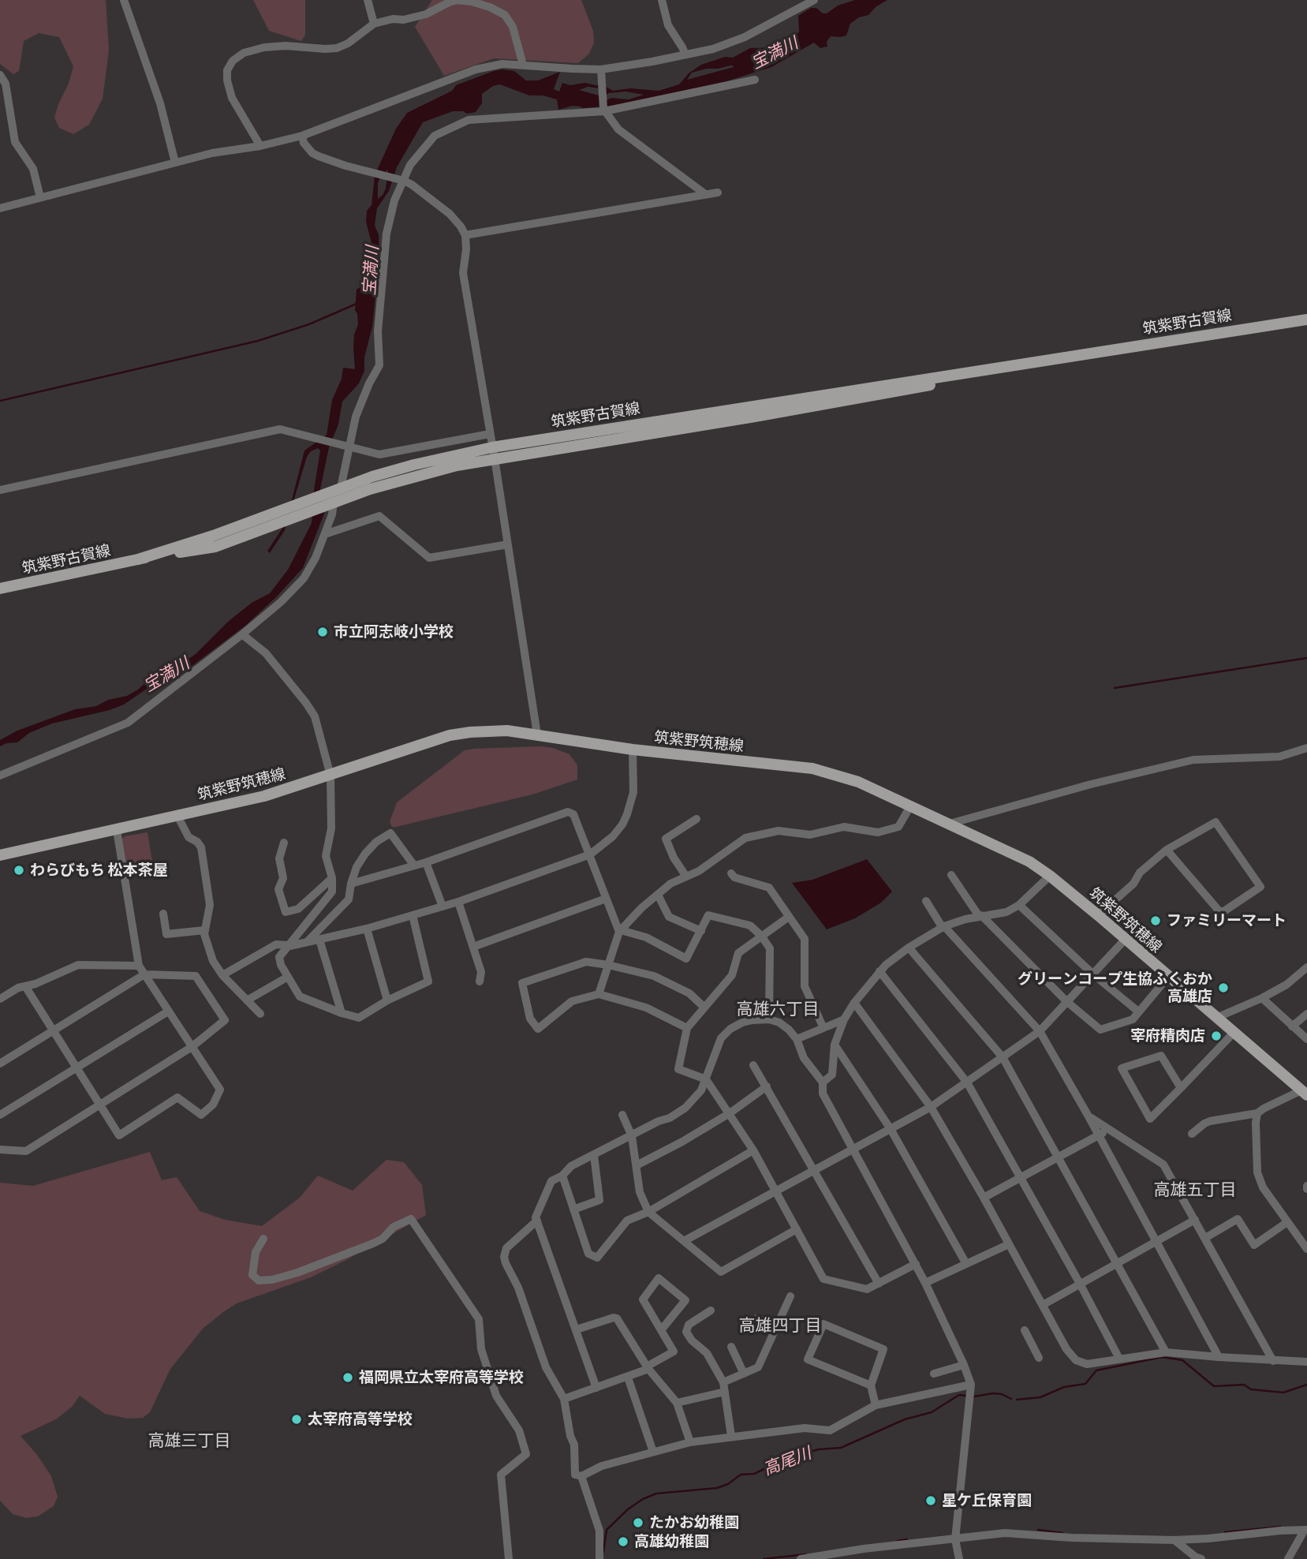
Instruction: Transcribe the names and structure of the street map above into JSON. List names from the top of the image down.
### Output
{
  "streets": {
    "main road": ["筑紫野古賀線", "筑紫野筑穂線"]
  },
  "districts": [
    "高雄六丁目",
    "高雄五丁目",
    "高雄四丁目",
    "高雄三丁目"
  ],
  "water": ["宝満川", "高尾川"],
  "places": [
    "市立阿志岐小学校",
    "わらびもち 松本茶屋",
    "ファミリーマート",
    "グリーンコープ生協ふくおか 高雄店",
    "宰府精肉店",
    "福岡県立太宰府高等学校",
    "太宰府高等学校",
    "星ケ丘保育園",
    "たかお幼稚園",
    "高雄幼稚園"
  ]
}
